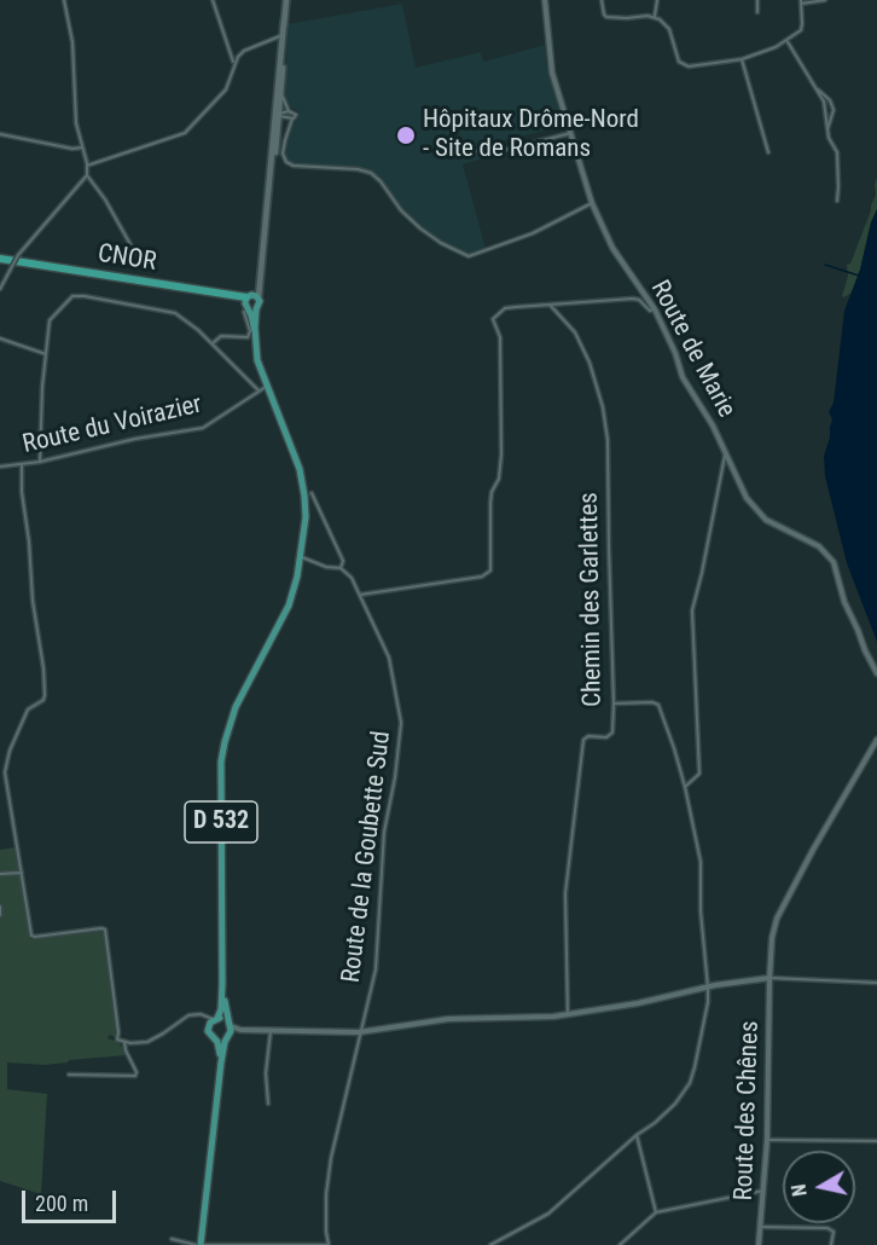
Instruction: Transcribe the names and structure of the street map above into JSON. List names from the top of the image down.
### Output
{
  "streets": {
    "highway": ["CNOR"],
    "main road": ["D 532"],
    "street": [
      "Route de Marie",
      "Route du Voirazier",
      "Chemin des Garlettes",
      "Route de la Goubette Sud",
      "Route des Chênes"
    ]
  },
  "crossings": [
    ["CNOR", "D 532"],
    ["Route du Voirazier", "D 532"]
  ],
  "places": ["Hôpitaux Drôme-Nord - Site de Romans"],
  "scale_bar": "200 m",
  "north": "left"
}
